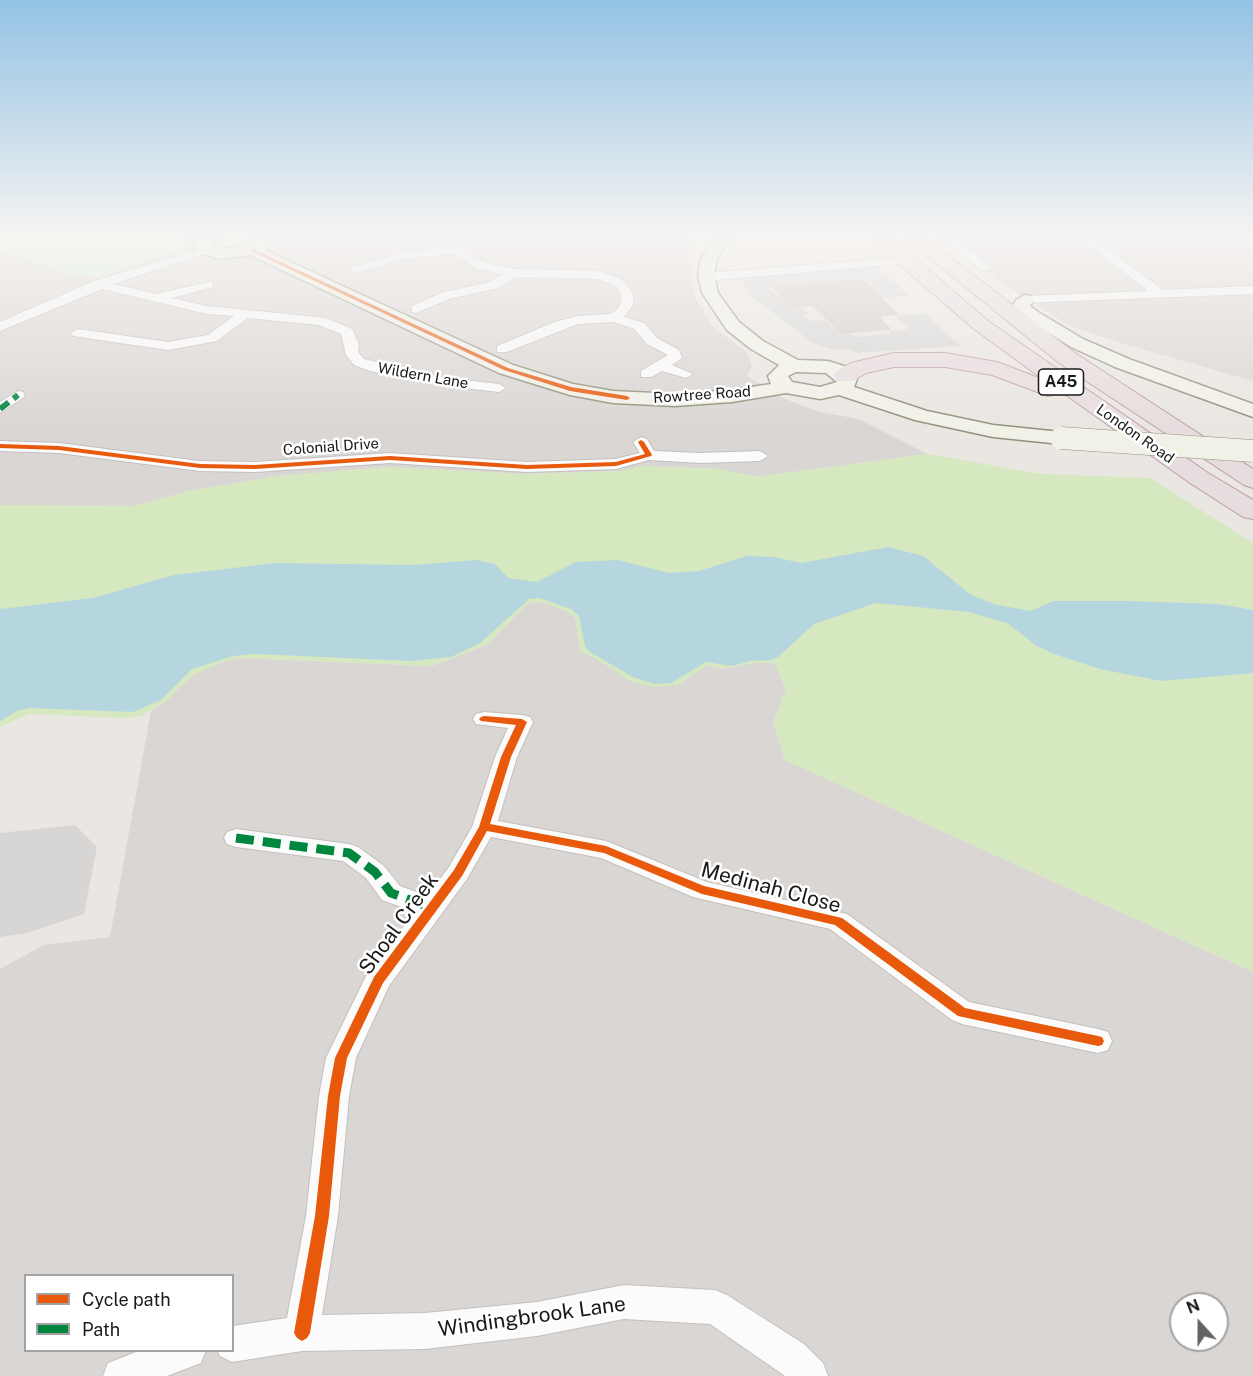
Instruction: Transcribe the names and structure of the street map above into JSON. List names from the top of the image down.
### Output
{
  "streets": {
    "highway": ["A45", "London Road"],
    "street": [
      "Wildern Lane",
      "Rowtree Road",
      "Colonial Drive",
      "Medinah Close",
      "Shoal Creek",
      "Windingbrook Lane"
    ]
  },
  "crossings": [
    ["Medinah Close", "Shoal Creek"],
    ["Shoal Creek", "Windingbrook Lane"]
  ],
  "legend": ["Cycle path", "Path"],
  "north": "top"
}
